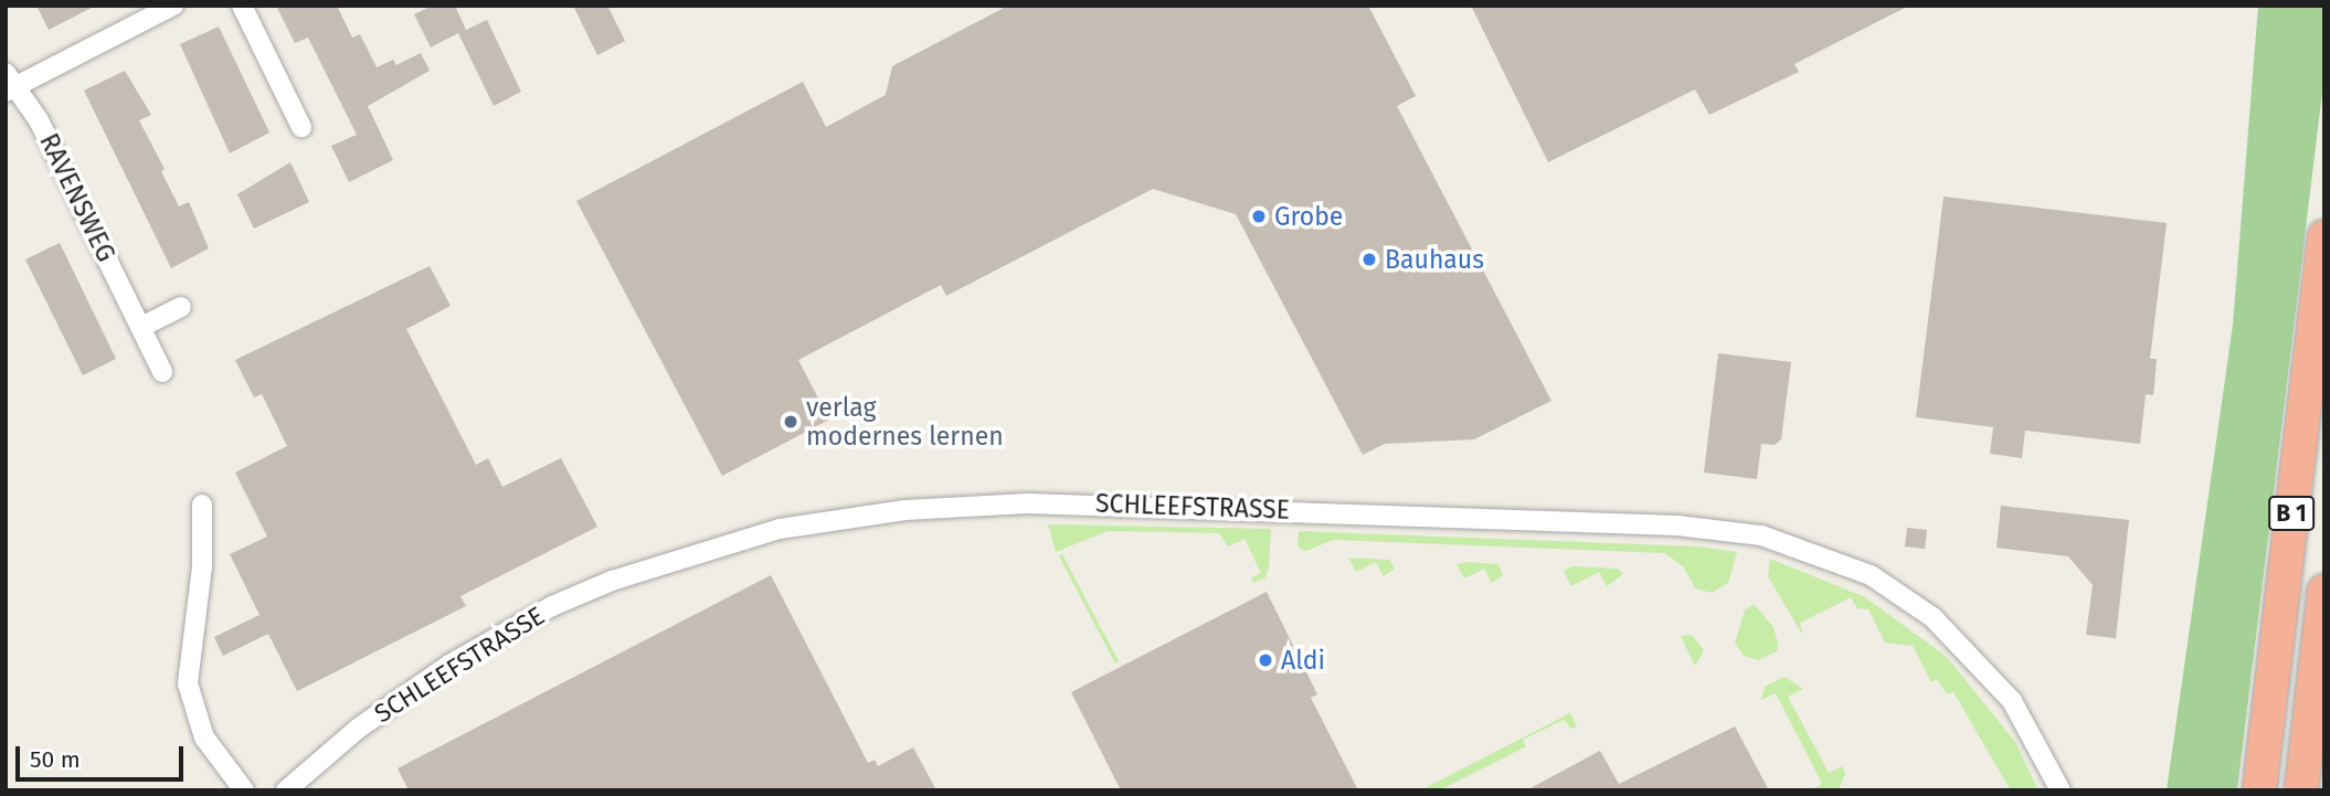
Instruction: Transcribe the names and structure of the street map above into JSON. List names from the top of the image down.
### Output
{
  "streets": {
    "highway": ["B 1"],
    "street": ["RAVENSWEG", "SCHLEEFSTRASSE"]
  },
  "places": [
    "Grobe",
    "Bauhaus",
    "verlag modernes lernen",
    "Aldi"
  ],
  "scale_bar": "50 m"
}
